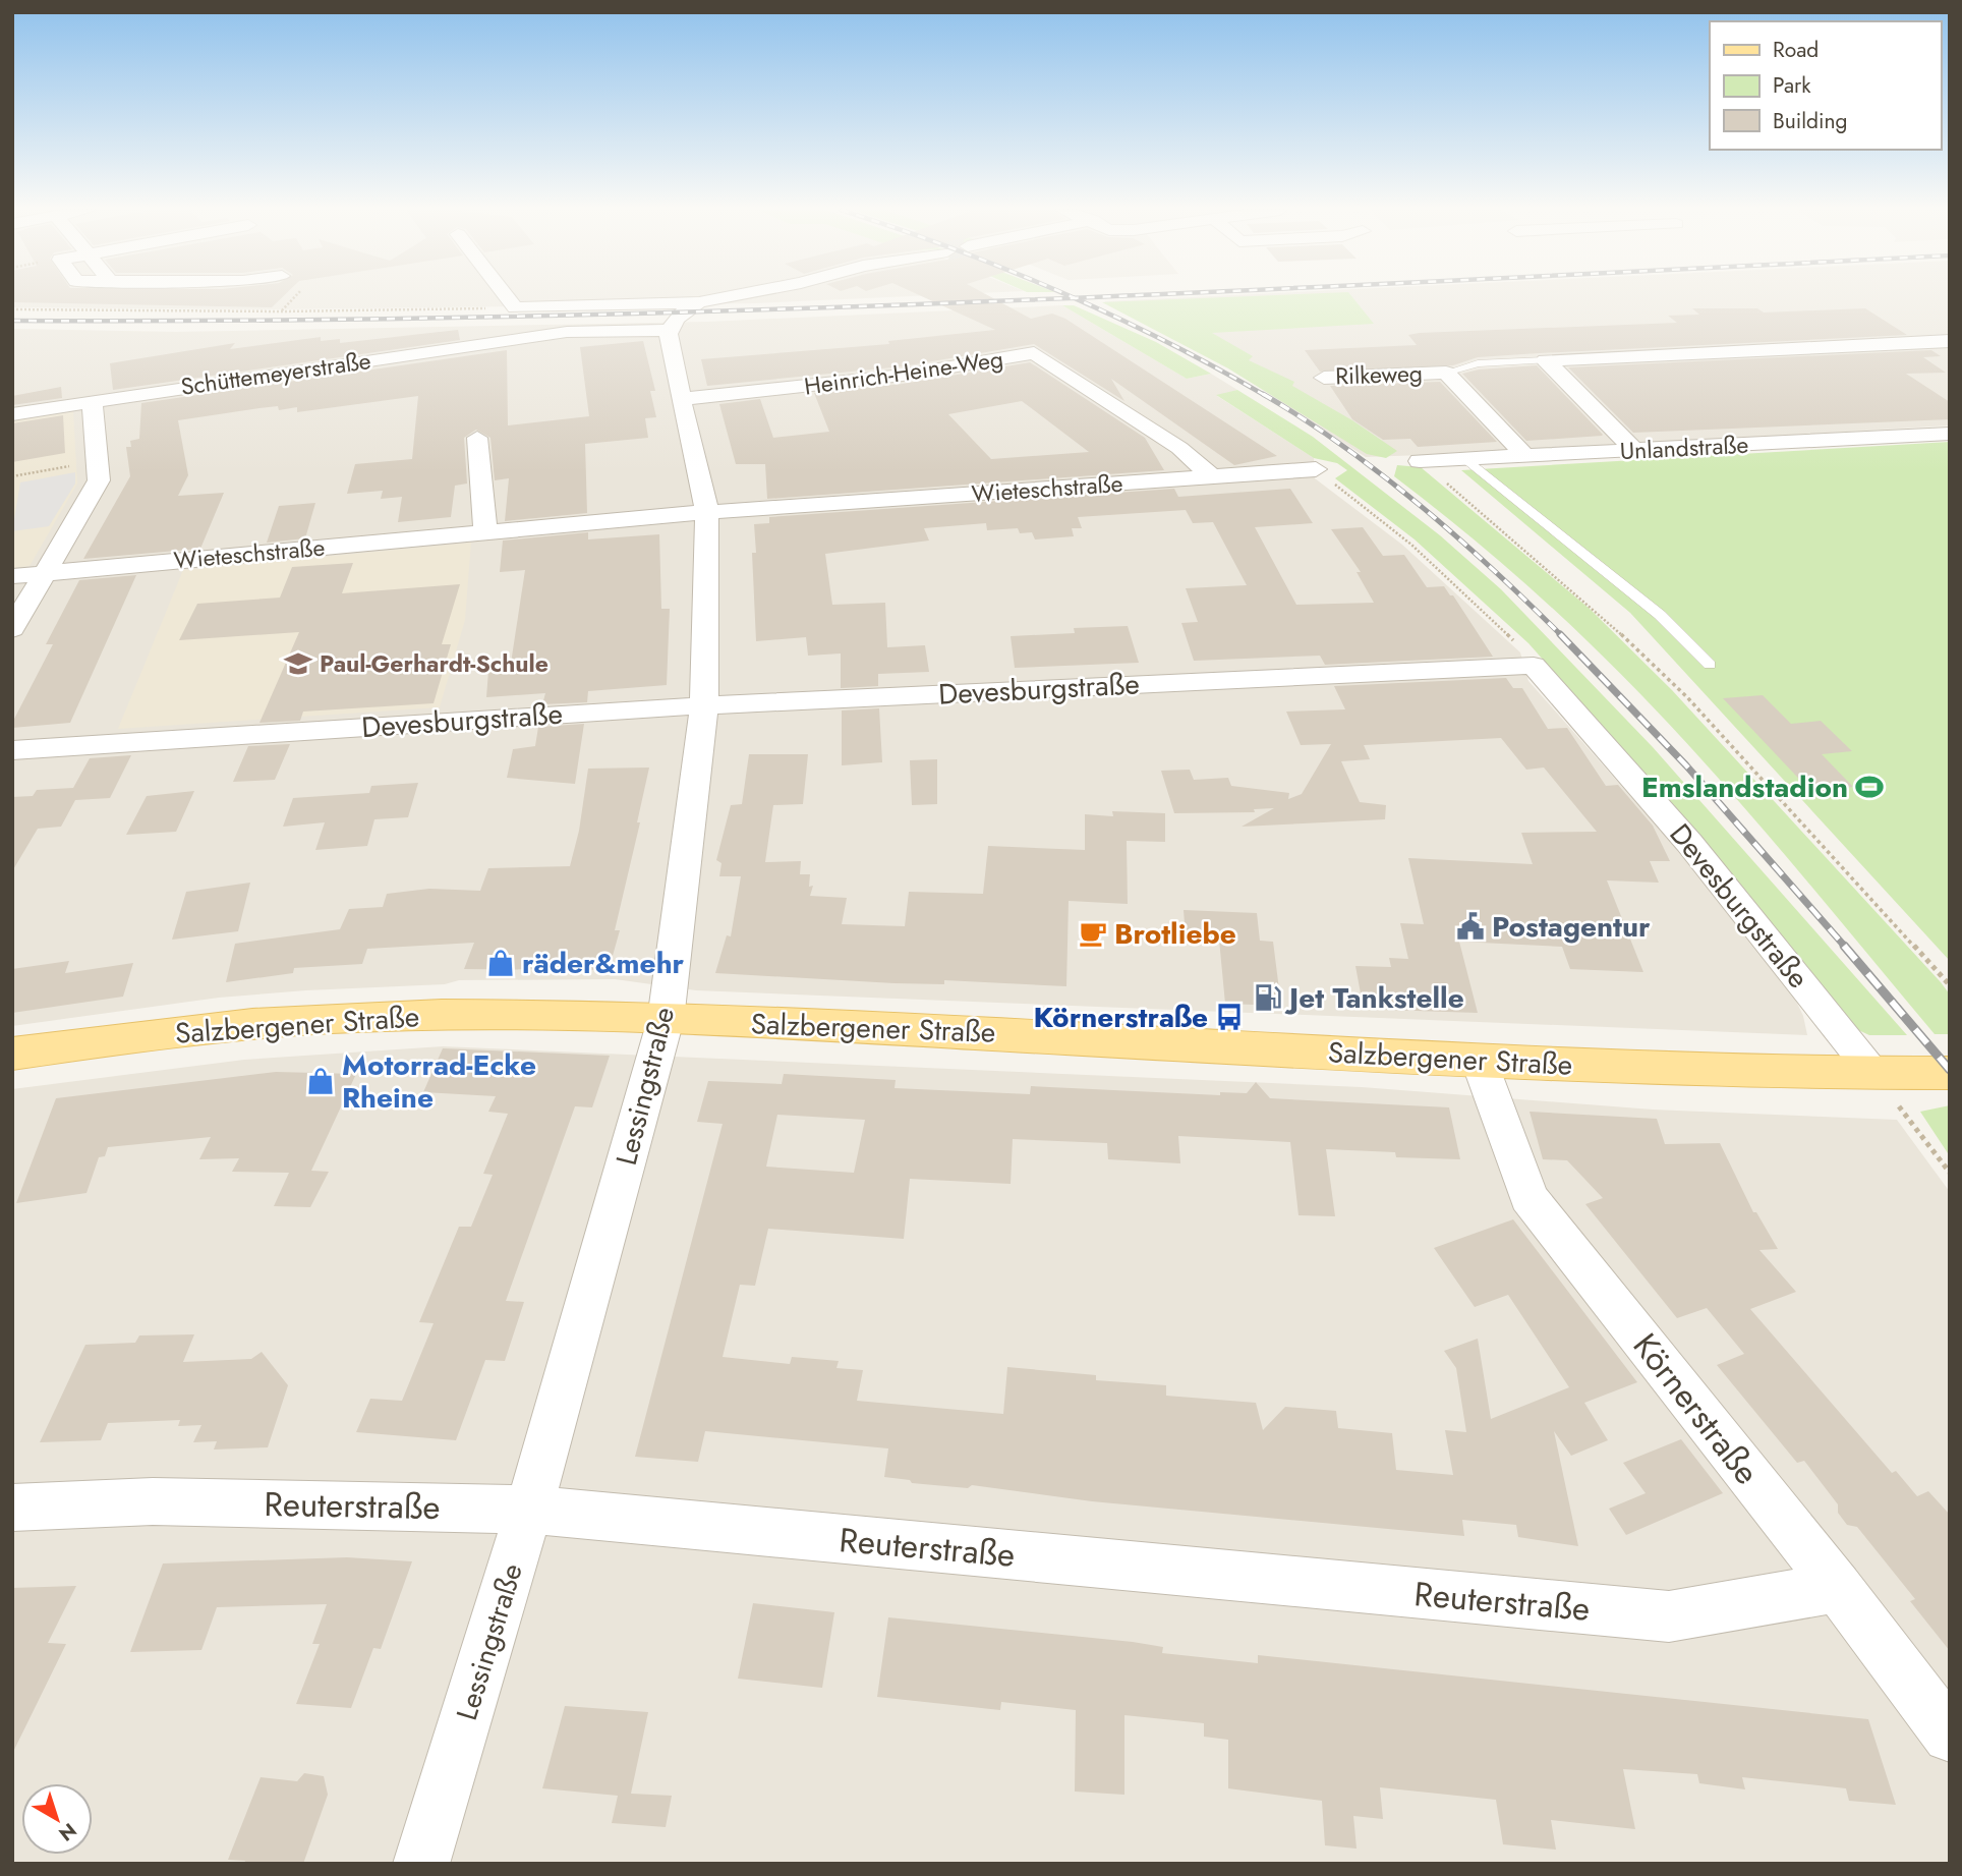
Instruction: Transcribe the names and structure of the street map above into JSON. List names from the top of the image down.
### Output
{
  "streets": {
    "main road": ["Salzbergener Straße"],
    "street": [
      "Heinrich-Heine-Weg",
      "Schüttemeyerstraße",
      "Rilkeweg",
      "Unlandstraße",
      "Wieteschstraße",
      "Devesburgstraße",
      "Lessingstraße",
      "Körnerstraße",
      "Reuterstraße"
    ]
  },
  "crossings": [
    ["Heinrich-Heine-Weg", "Wieteschstraße"],
    ["Heinrich-Heine-Weg", "Lessingstraße"],
    ["Schüttemeyerstraße", "Lessingstraße"],
    ["Rilkeweg", "Unlandstraße"],
    ["Wieteschstraße", "Lessingstraße"],
    ["Devesburgstraße", "Salzbergener Straße"],
    ["Devesburgstraße", "Lessingstraße"],
    ["Salzbergener Straße", "Lessingstraße"],
    ["Salzbergener Straße", "Körnerstraße"],
    ["Lessingstraße", "Reuterstraße"],
    ["Körnerstraße", "Reuterstraße"]
  ],
  "places": {
    "school or university": ["Paul-Gerhardt-Schule"],
    "sports": ["Emslandstadion"],
    "public building": ["Postagentur"],
    "cafe": ["Brotliebe"],
    "shop": ["räder&mehr", "Motorrad-Ecke Rheine"],
    "fuel station": ["Jet Tankstelle"],
    "bus stop": ["Körnerstraße"]
  },
  "legend": ["Road", "Park", "Building"],
  "north": "bottom right"
}
